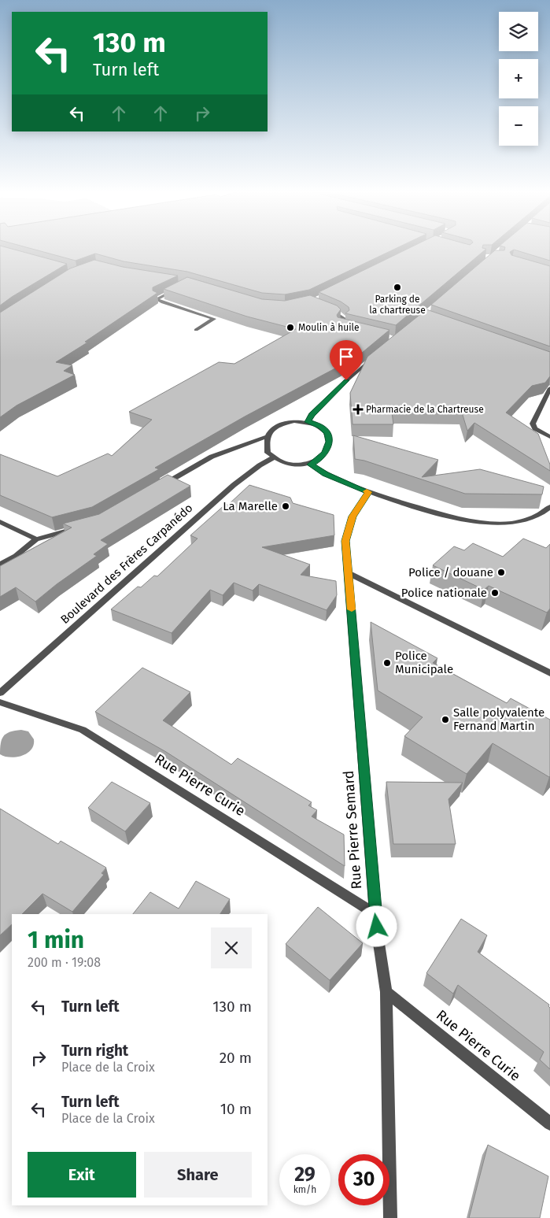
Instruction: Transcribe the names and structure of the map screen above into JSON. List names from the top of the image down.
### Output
{
  "streets": {
    "street": ["Boulevard des Frères Carpanédo", "Rue Pierre Curie", "Rue Pierre Semard"]
  },
  "crossings": [
    ["Rue Pierre Curie", "Rue Pierre Semard"]
  ],
  "places": {
    "other": [
      "Parking de la chartreuse",
      "Moulin à huile",
      "La Marelle",
      "Police / douane",
      "Police nationale",
      "Police Municipale",
      "Salle polyvalente Fernand Martin"
    ],
    "health": ["Pharmacie de la Chartreuse"]
  },
  "page": {
    "map_buttons": ["+", "−"],
    "turn": ["130 m", "Turn left"],
    "heading": ["1 min", "200 m · 19:08"],
    "list": [
      {
        "name": "Turn left",
        "value": "130 m"
      },
      {
        "name": "Turn right",
        "note": "Place de la Croix",
        "value": "20 m"
      },
      {
        "name": "Turn left",
        "note": "Place de la Croix",
        "value": "10 m"
      }
    ],
    "buttons": ["Exit", "Share"],
    "speed": "29 km/h",
    "limit": "30"
  }
}
